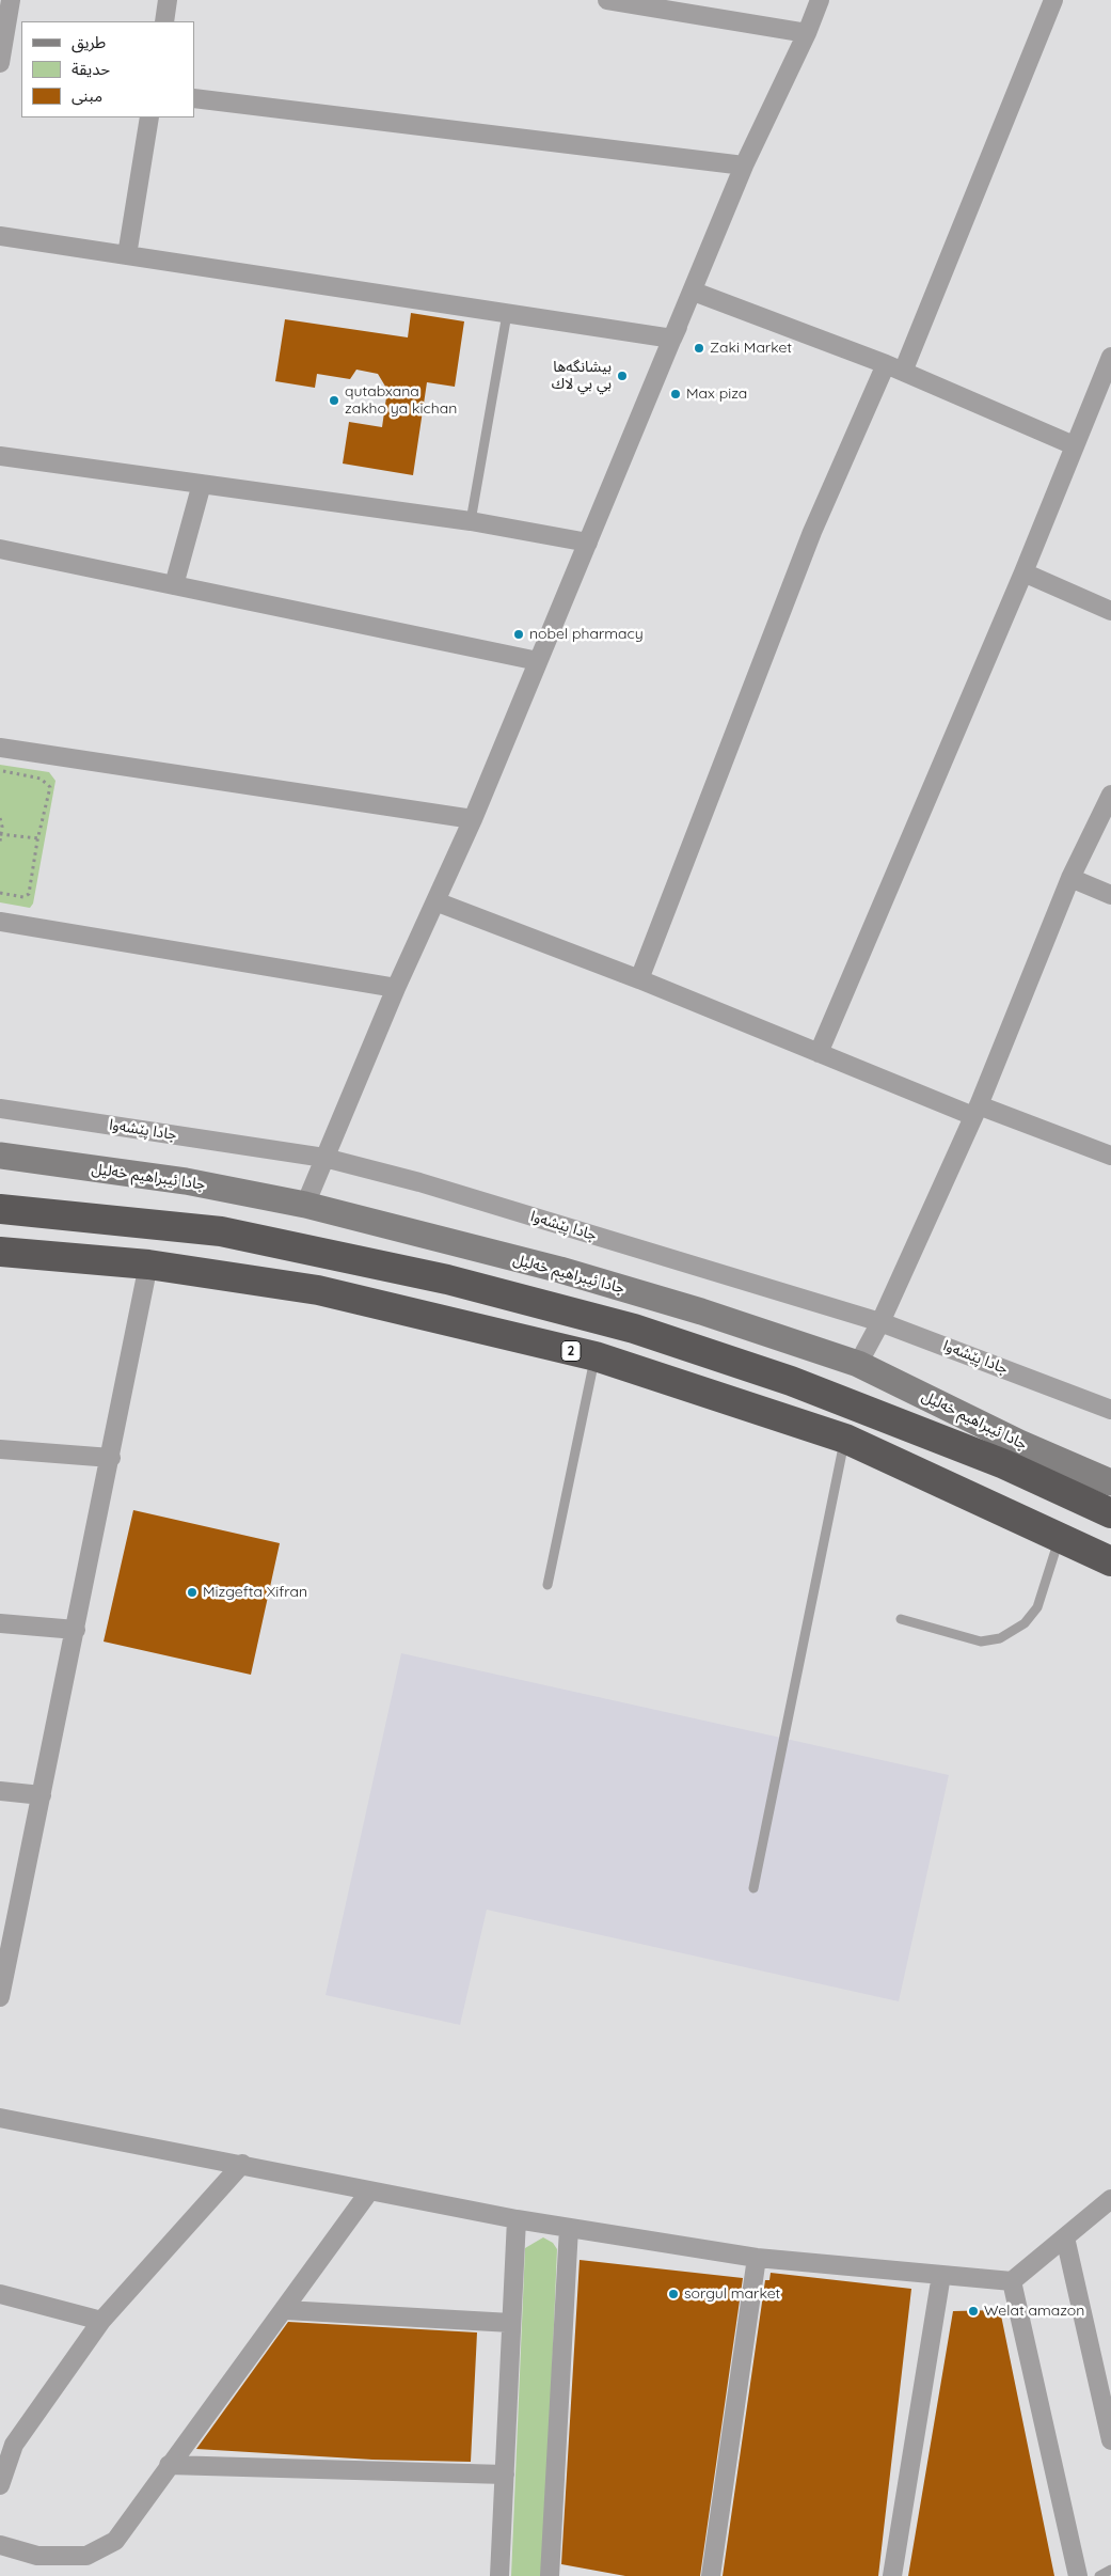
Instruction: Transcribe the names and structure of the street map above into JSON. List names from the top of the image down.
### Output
{
  "streets": {
    "highway": ["جادا ئیبراهیم خەلیل", "2"],
    "street": ["جادا پێشەوا"]
  },
  "places": [
    "Zaki Market",
    "بيشانگه‌ها بي بي لاك",
    "Max piza",
    "qutabxana zakho ya kichan",
    "nobel pharmacy",
    "Mizgefta Xifran",
    "sorgul market",
    "Welat amazon"
  ],
  "legend": ["طريق", "حديقة", "مبنى"]
}
